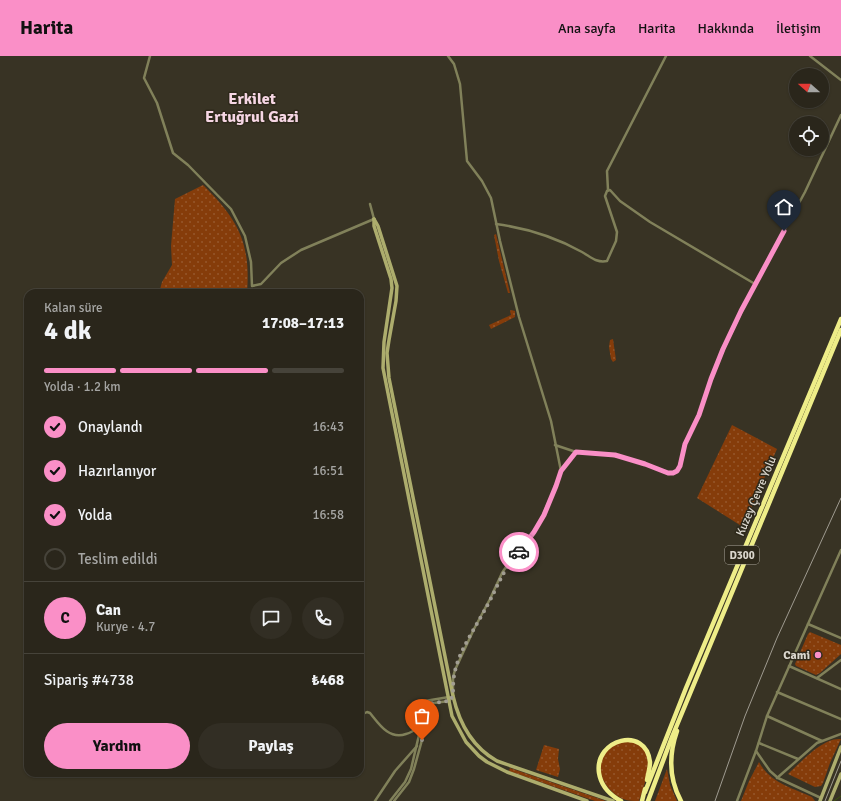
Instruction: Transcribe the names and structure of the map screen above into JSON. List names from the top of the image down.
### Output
{
  "streets": {
    "highway": ["Kuzey Çevre Yolu", "D300"]
  },
  "crossings": [
    ["Kuzey Çevre Yolu", "D300"]
  ],
  "districts": ["Erkilet Ertuğrul Gazi"],
  "places": ["Cami"],
  "north": "left",
  "page": {
    "header": "Harita",
    "nav": [
      "Ana sayfa",
      "Harita",
      "Hakkında",
      "İletişim"
    ],
    "heading": ["4 dk", "Kalan süre", "17:08–17:13"],
    "panel": [
      "Can",
      "Kurye · 4.7",
      "Sipariş #4738",
      "₺468"
    ],
    "bar": "Yolda · 1.2 km",
    "list": [
      ["Onaylandı", "16:43"],
      ["Hazırlanıyor", "16:51"],
      ["Yolda", "16:58"],
      "Teslim edildi"
    ],
    "round": "C",
    "buttons": ["Yardım", "Paylaş"]
  }
}
